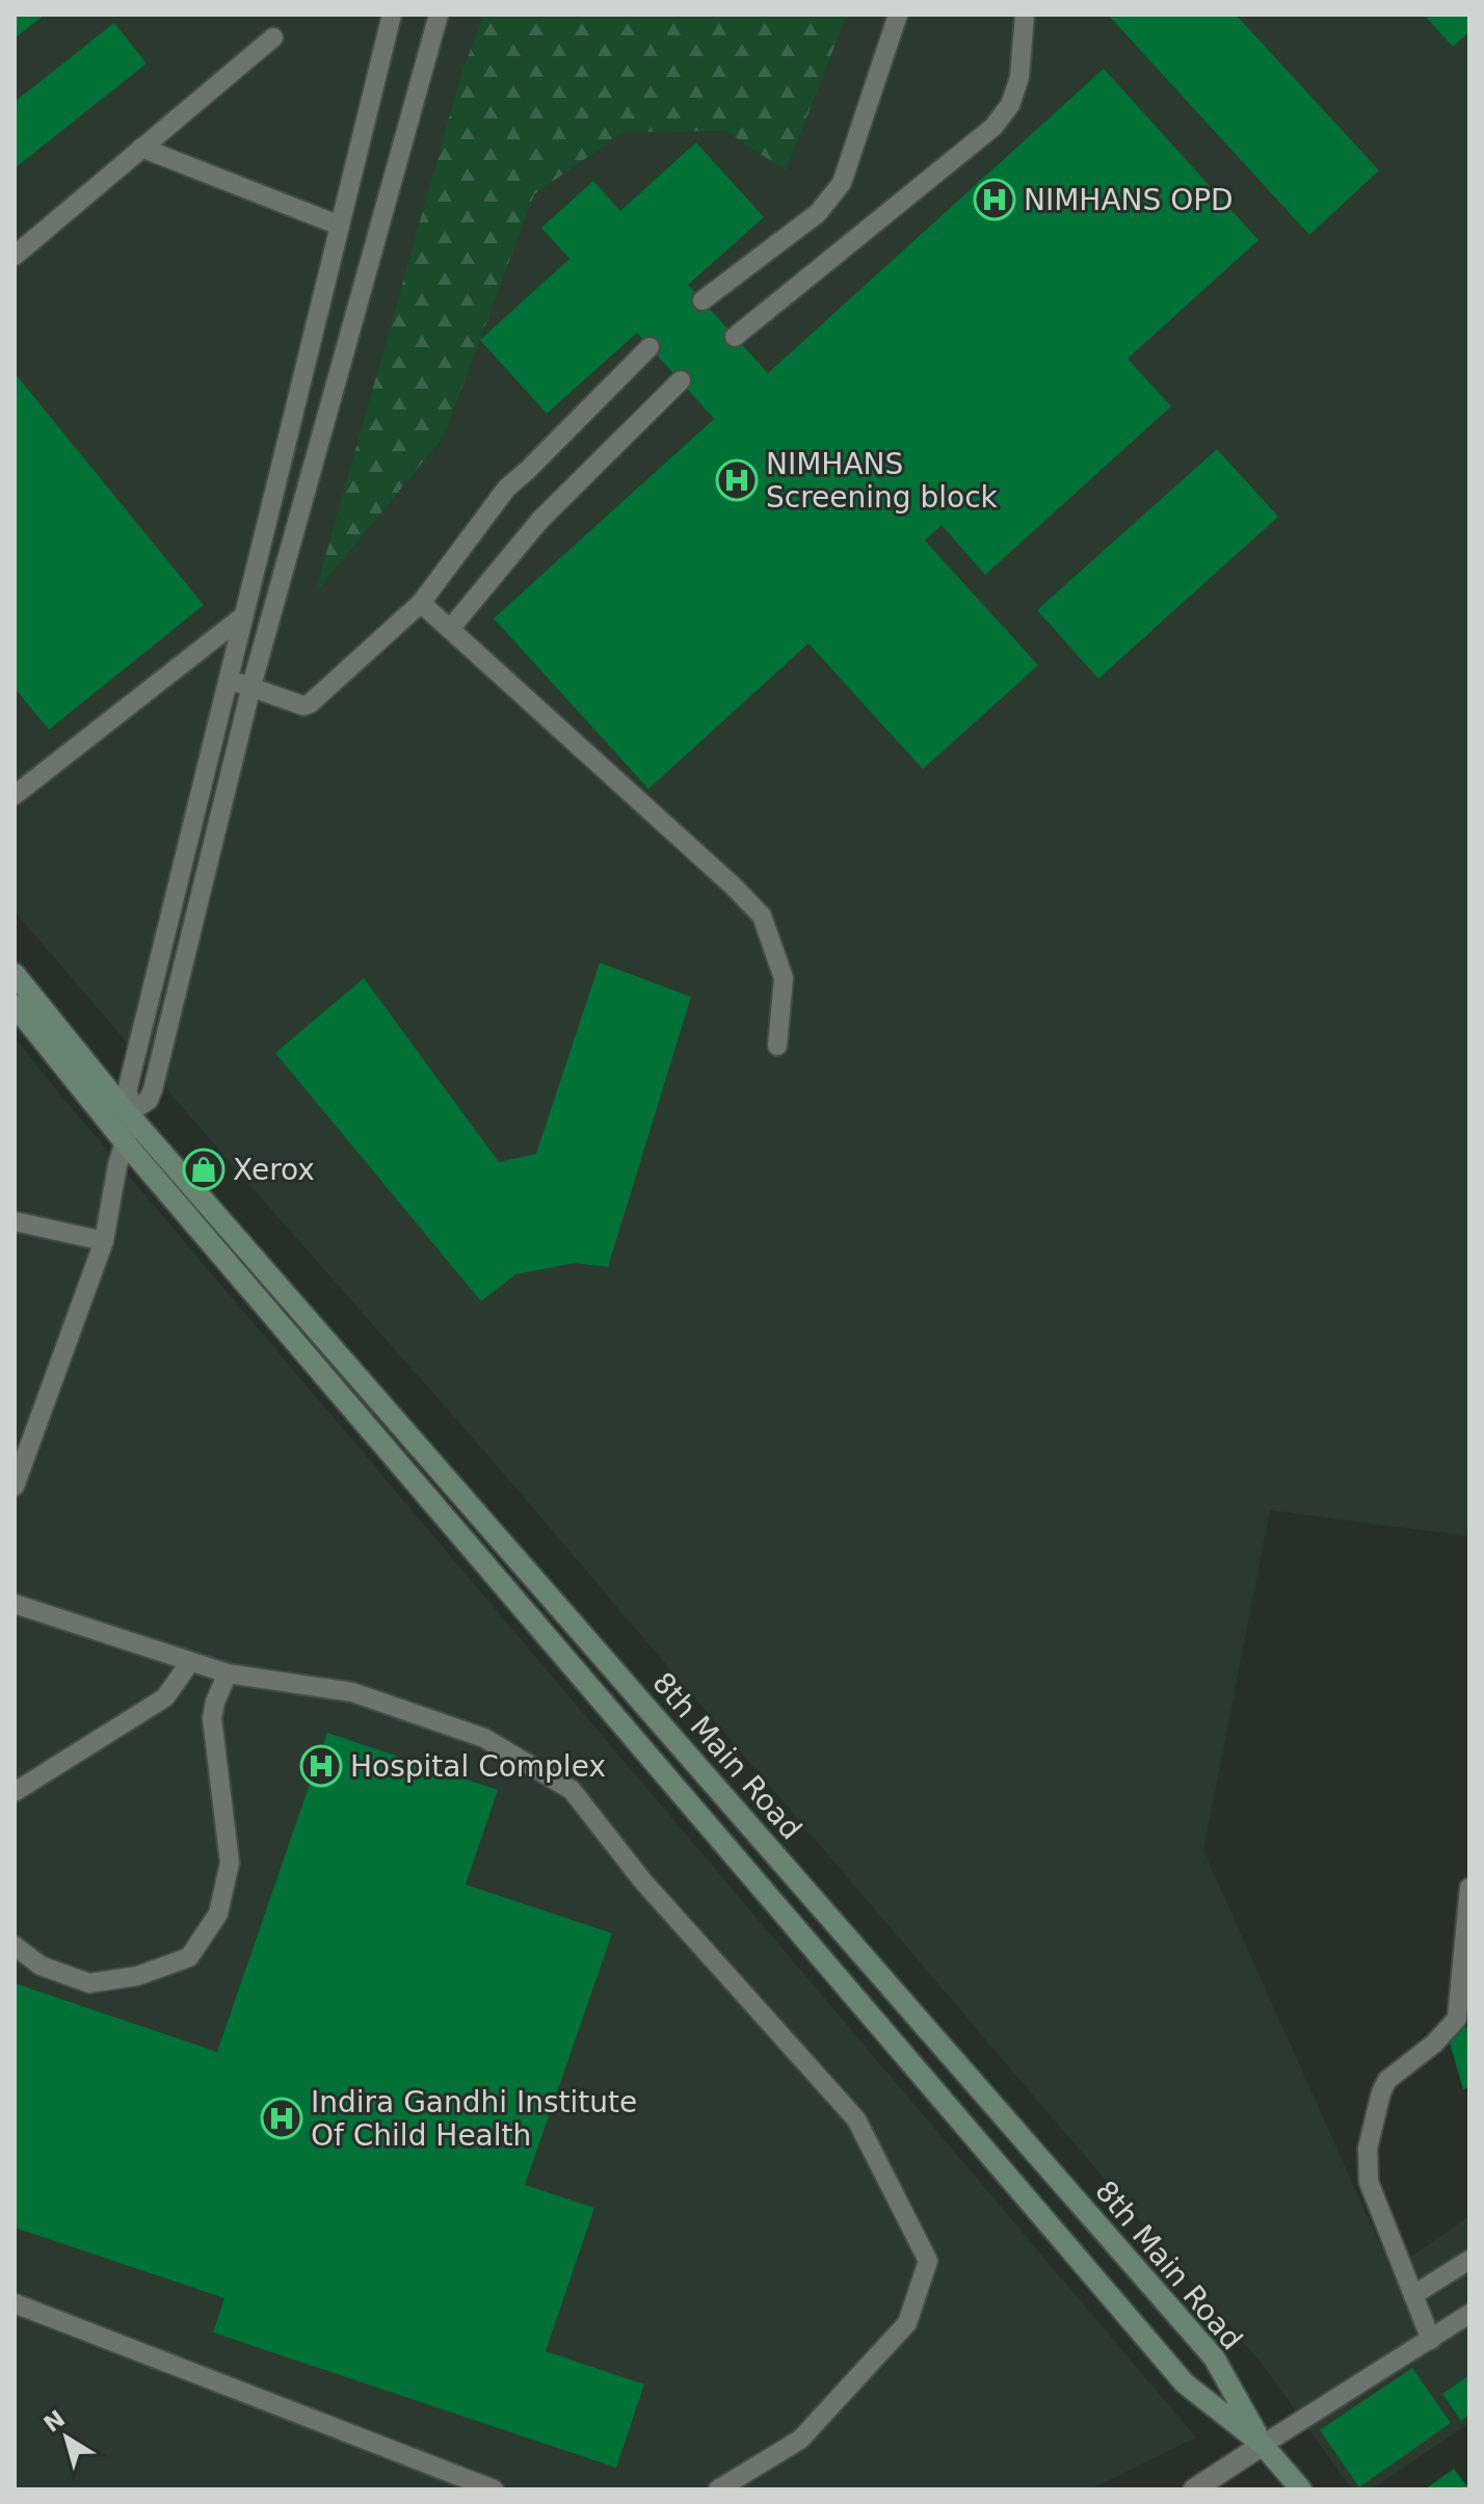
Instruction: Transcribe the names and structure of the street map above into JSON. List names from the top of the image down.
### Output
{
  "streets": {
    "street": ["8th Main Road"]
  },
  "places": {
    "hospital": [
      "NIMHANS OPD",
      "NIMHANS Screening block",
      "Hospital Complex",
      "Indira Gandhi Institute Of Child Health"
    ],
    "shop": ["Xerox"]
  },
  "north": "top left"
}
